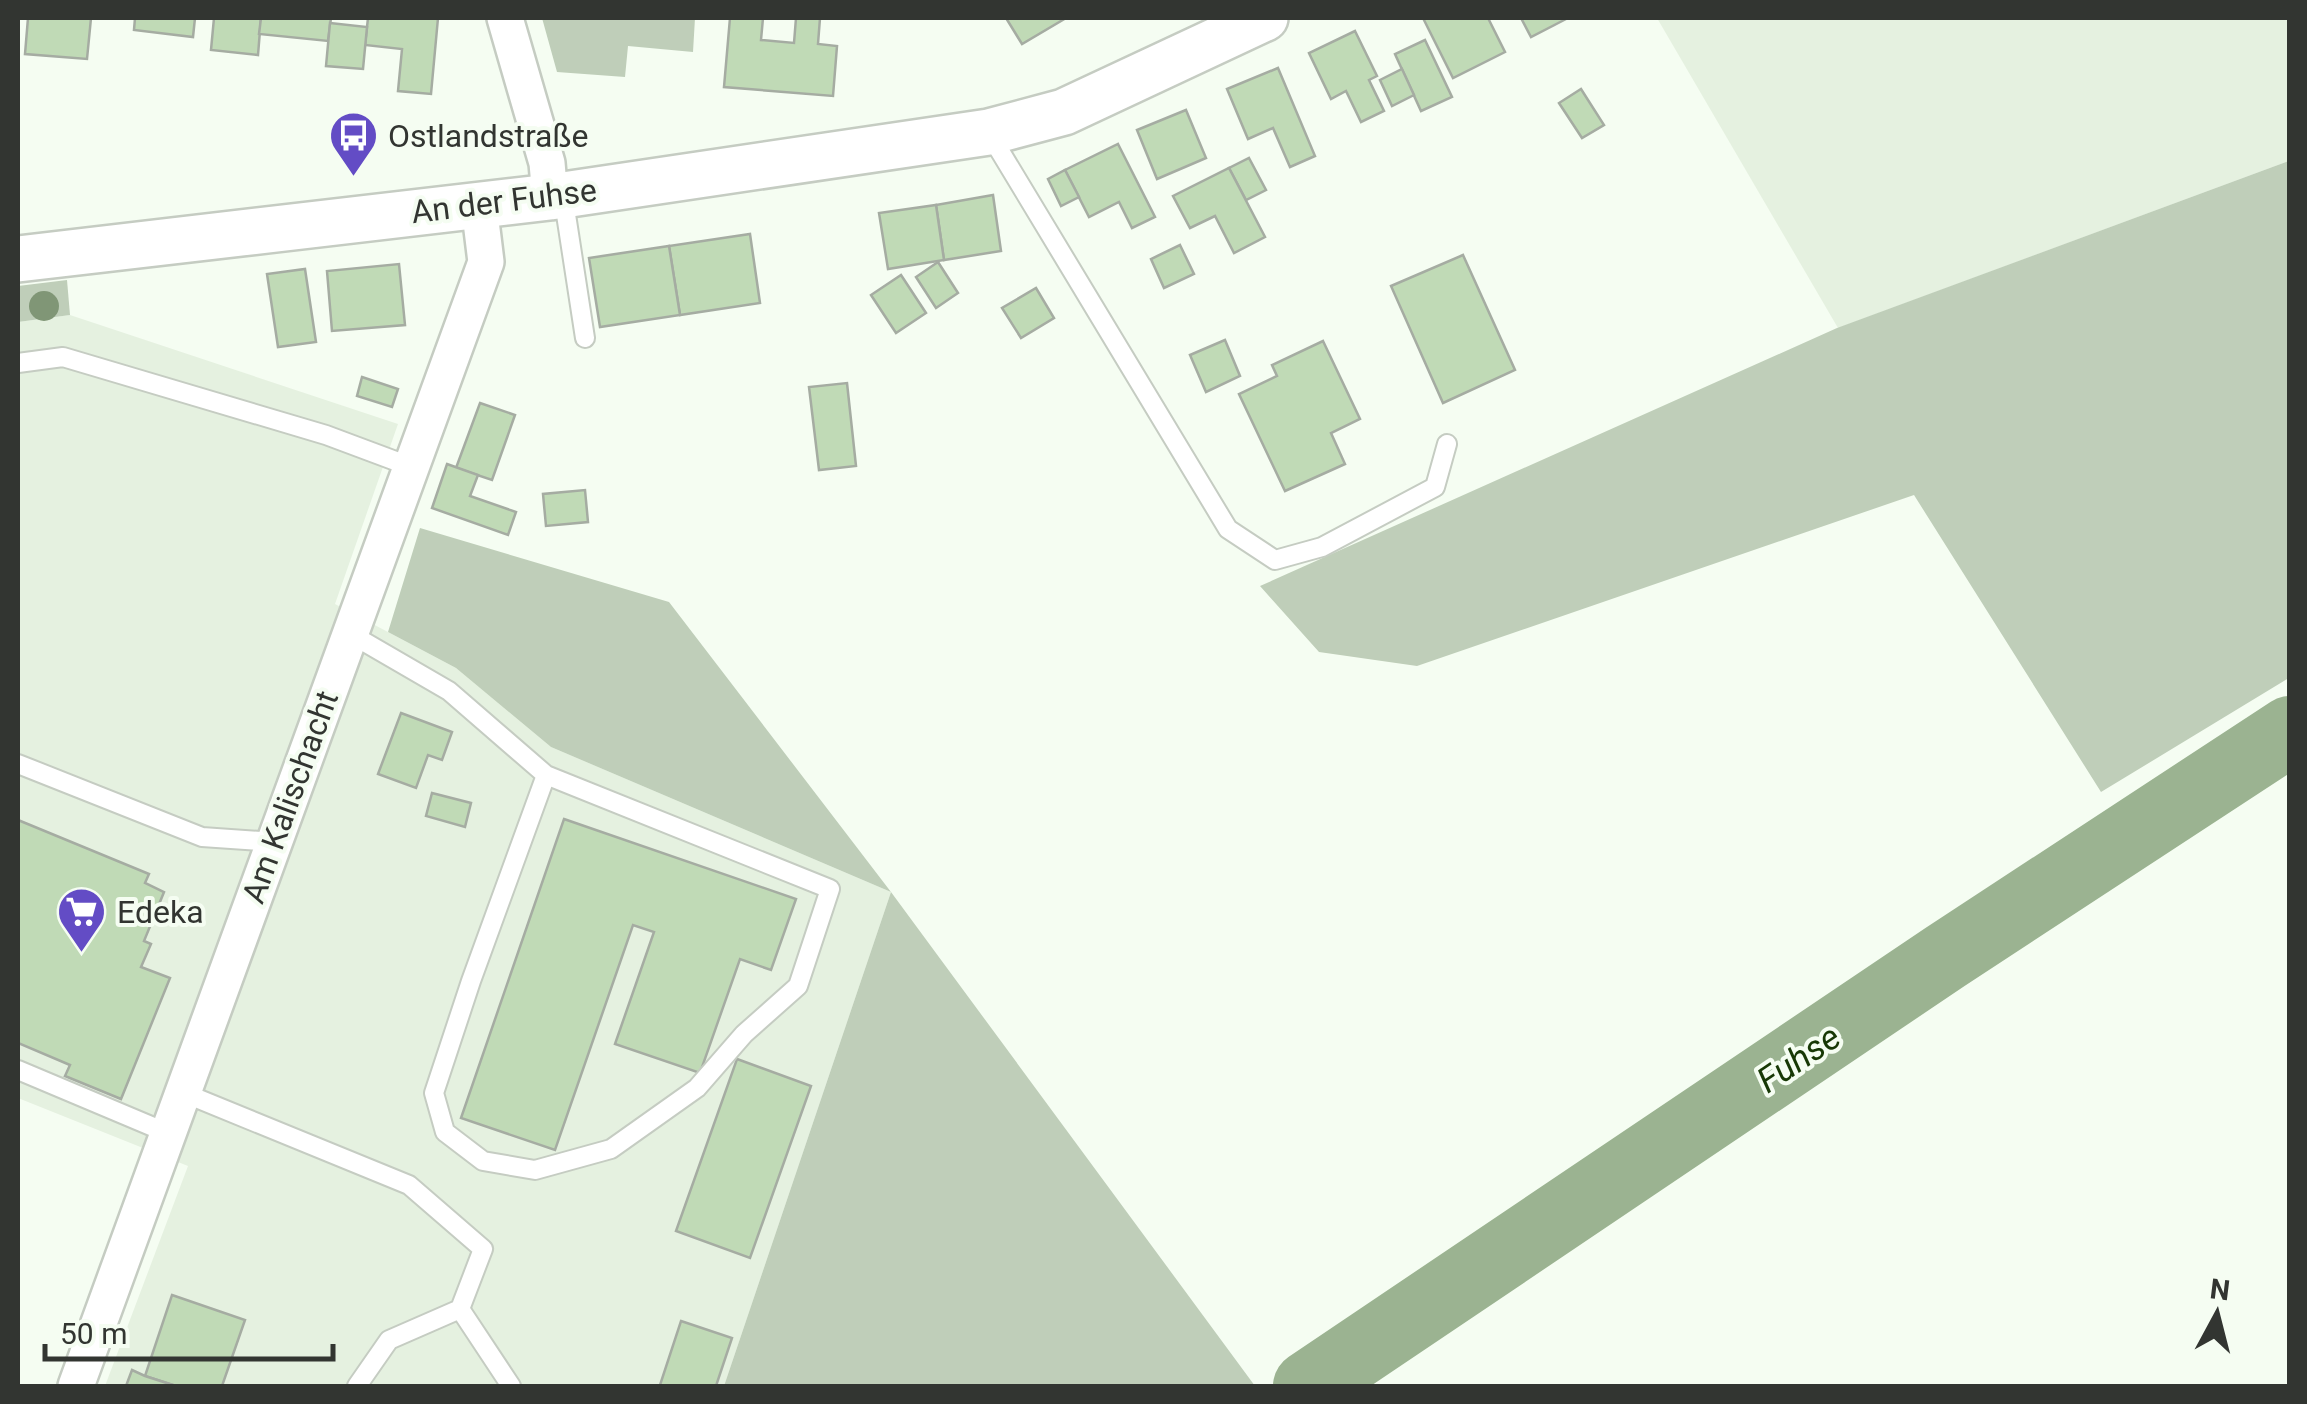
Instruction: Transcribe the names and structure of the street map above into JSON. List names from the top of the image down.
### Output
{
  "streets": {
    "street": ["An der Fuhse", "Am Kalischacht"]
  },
  "crossings": [
    ["An der Fuhse", "Am Kalischacht"]
  ],
  "water": ["Fuhse"],
  "places": {
    "bus stop": ["Ostlandstraße"],
    "supermarket": ["Edeka"]
  },
  "scale_bar": "50 m",
  "north": "top"
}
